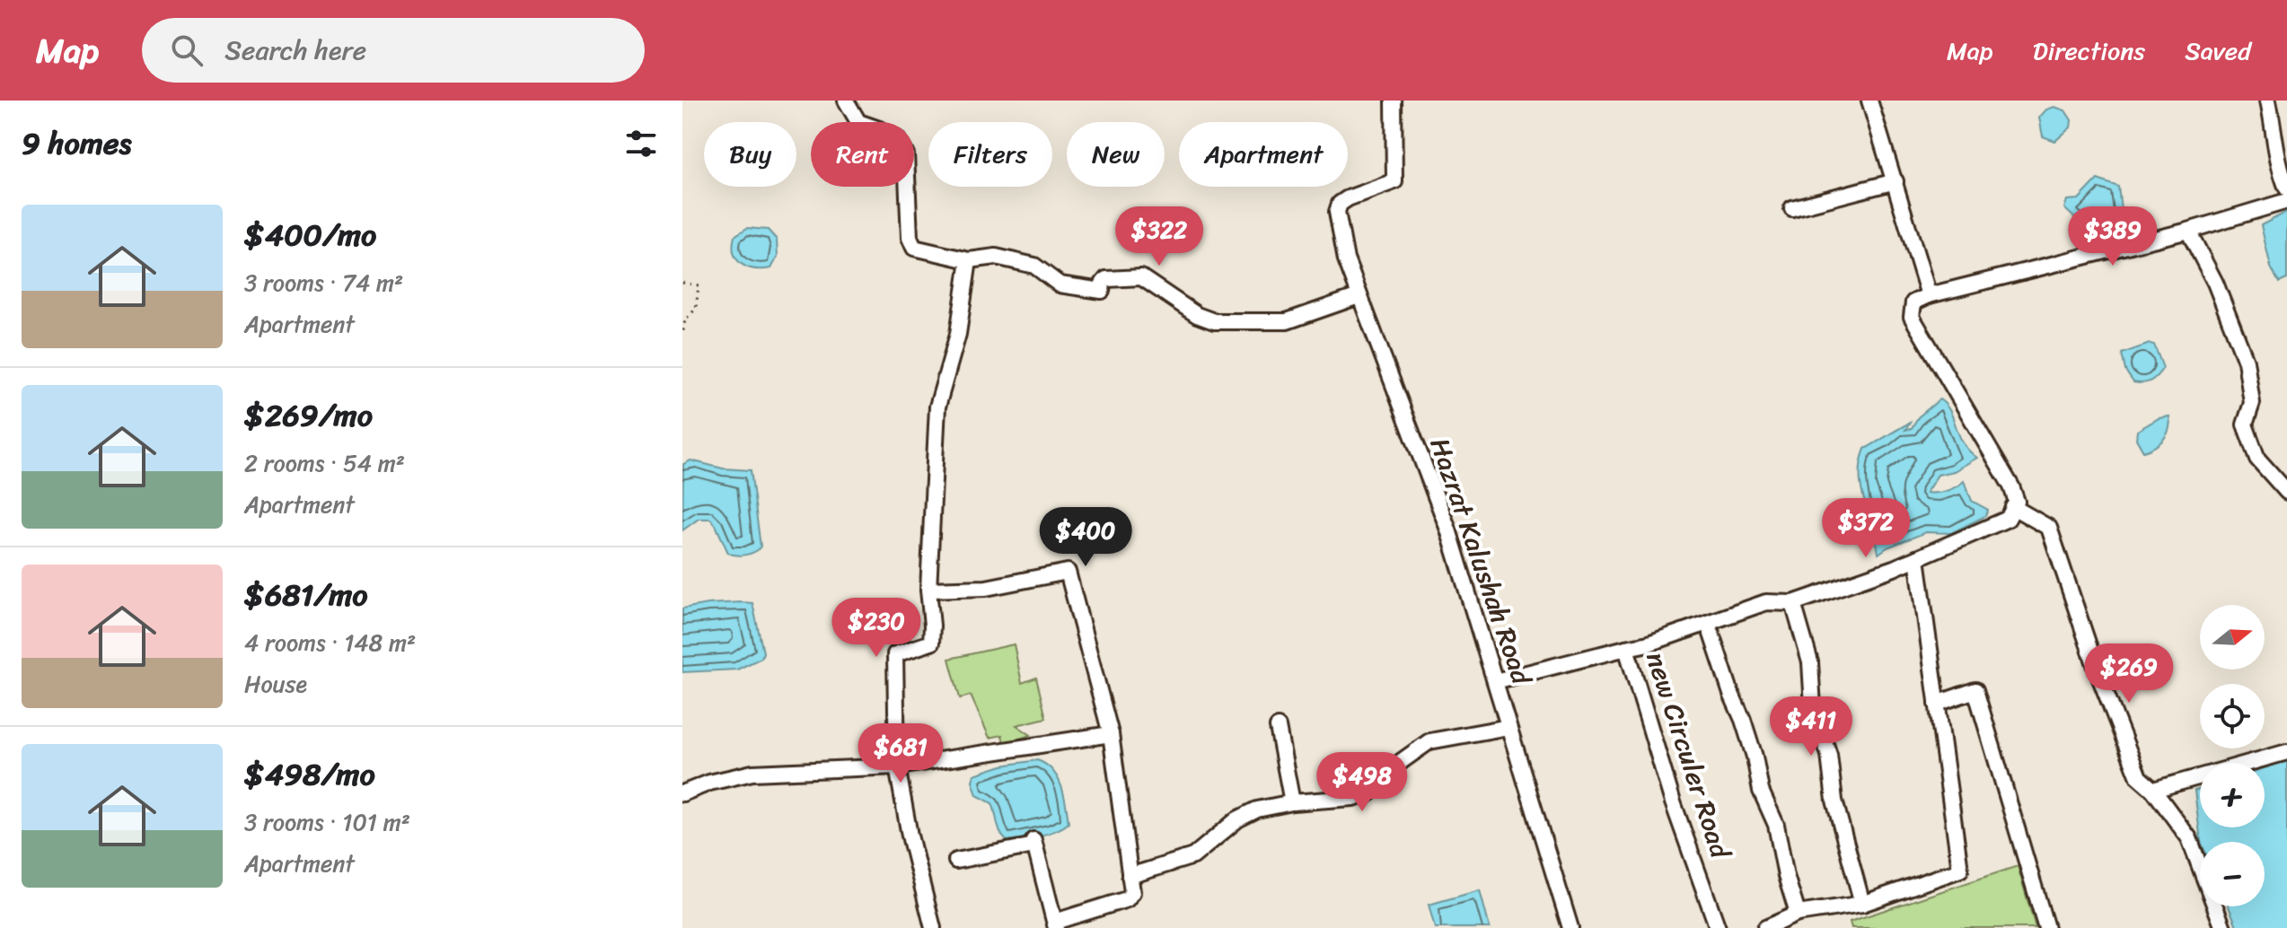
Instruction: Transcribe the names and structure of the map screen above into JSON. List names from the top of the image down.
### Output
{
  "streets": {
    "street": ["Hazrat Kalushah Road", "new Circuler Road"]
  },
  "north": "right",
  "page": {
    "header": "Map",
    "search": "Search here",
    "nav": ["Map", "Directions", "Saved"],
    "heading": "9 homes",
    "chip": [
      "Buy",
      "Rent",
      "Filters",
      "New",
      "Apartment"
    ],
    "list": [
      {
        "name": "$400/mo",
        "note": "3 rooms · 74 m² · Apartment"
      },
      {
        "name": "$269/mo",
        "note": "2 rooms · 54 m² · Apartment"
      },
      {
        "name": "$681/mo",
        "note": "4 rooms · 148 m² · House"
      },
      {
        "name": "$498/mo",
        "note": "3 rooms · 101 m² · Apartment"
      }
    ],
    "price": [
      "$322",
      "$389",
      "$372",
      "$400",
      "$230",
      "$269",
      "$411",
      "$681",
      "$498"
    ],
    "map_buttons": ["+", "−"]
  }
}
